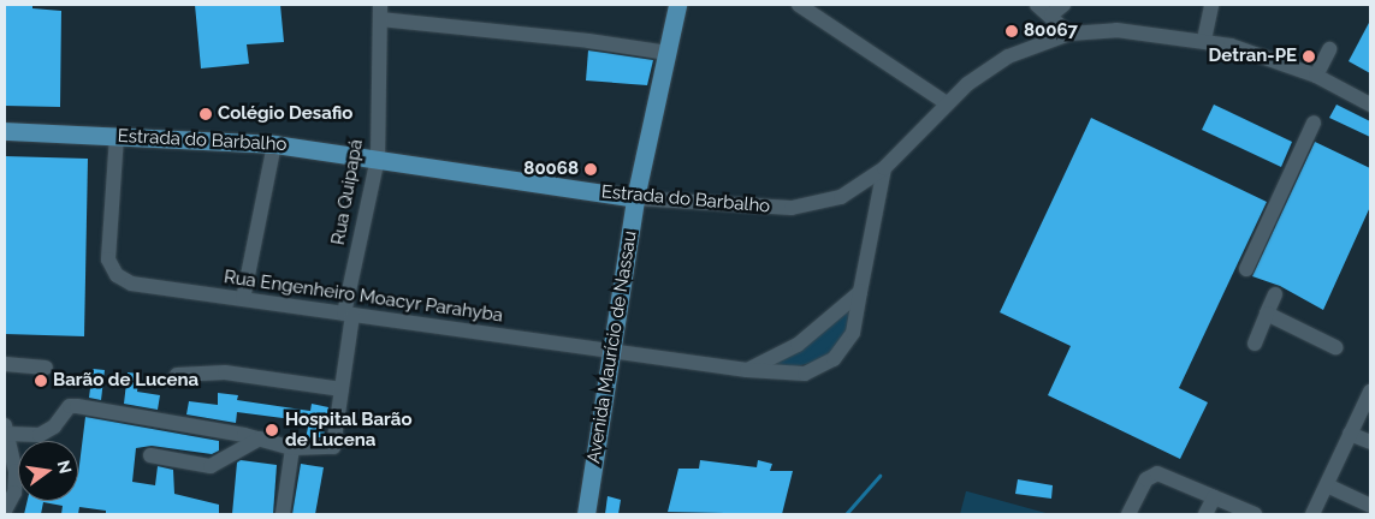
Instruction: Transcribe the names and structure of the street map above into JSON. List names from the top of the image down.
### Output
{
  "streets": {
    "main road": ["Estrada do Barbalho", "Avenida Maurício de Nassau"],
    "street": ["Rua Quipapá", "Rua Engenheiro Moacyr Parahyba"]
  },
  "crossings": [
    ["Estrada do Barbalho", "Rua Quipapá"],
    ["Estrada do Barbalho", "Rua Engenheiro Moacyr Parahyba"],
    ["Estrada do Barbalho", "Avenida Maurício de Nassau"],
    ["Rua Quipapá", "Rua Engenheiro Moacyr Parahyba"],
    ["Rua Engenheiro Moacyr Parahyba", "Avenida Maurício de Nassau"]
  ],
  "places": [
    "80067",
    "Detran-PE",
    "Colégio Desafio",
    "80068",
    "Barão de Lucena",
    "Hospital Barão de Lucena"
  ],
  "north": "right"
}
